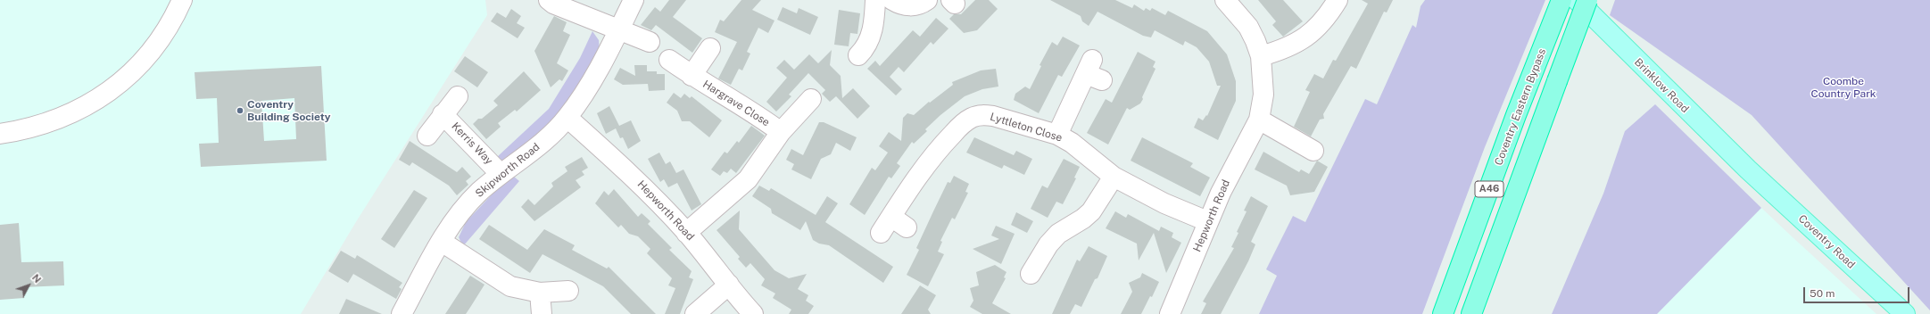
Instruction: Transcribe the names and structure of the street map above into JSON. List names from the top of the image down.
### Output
{
  "streets": {
    "highway": ["Coventry Eastern Bypass", "A46"],
    "main road": ["Brinklow Road", "Coventry Road"],
    "street": [
      "Hargrave Close",
      "Lyttleton Close",
      "Kerris Way",
      "Skipworth Road",
      "Hepworth Road"
    ]
  },
  "crossings": [
    ["Brinklow Road", "Coventry Road"],
    ["Hargrave Close", "Hepworth Road"],
    ["Lyttleton Close", "Hepworth Road"],
    ["Kerris Way", "Skipworth Road"],
    ["Skipworth Road", "Hepworth Road"]
  ],
  "parks": ["Coombe Country Park"],
  "places": ["Coventry Building Society"],
  "scale_bar": "50 m",
  "north": "top right"
}
